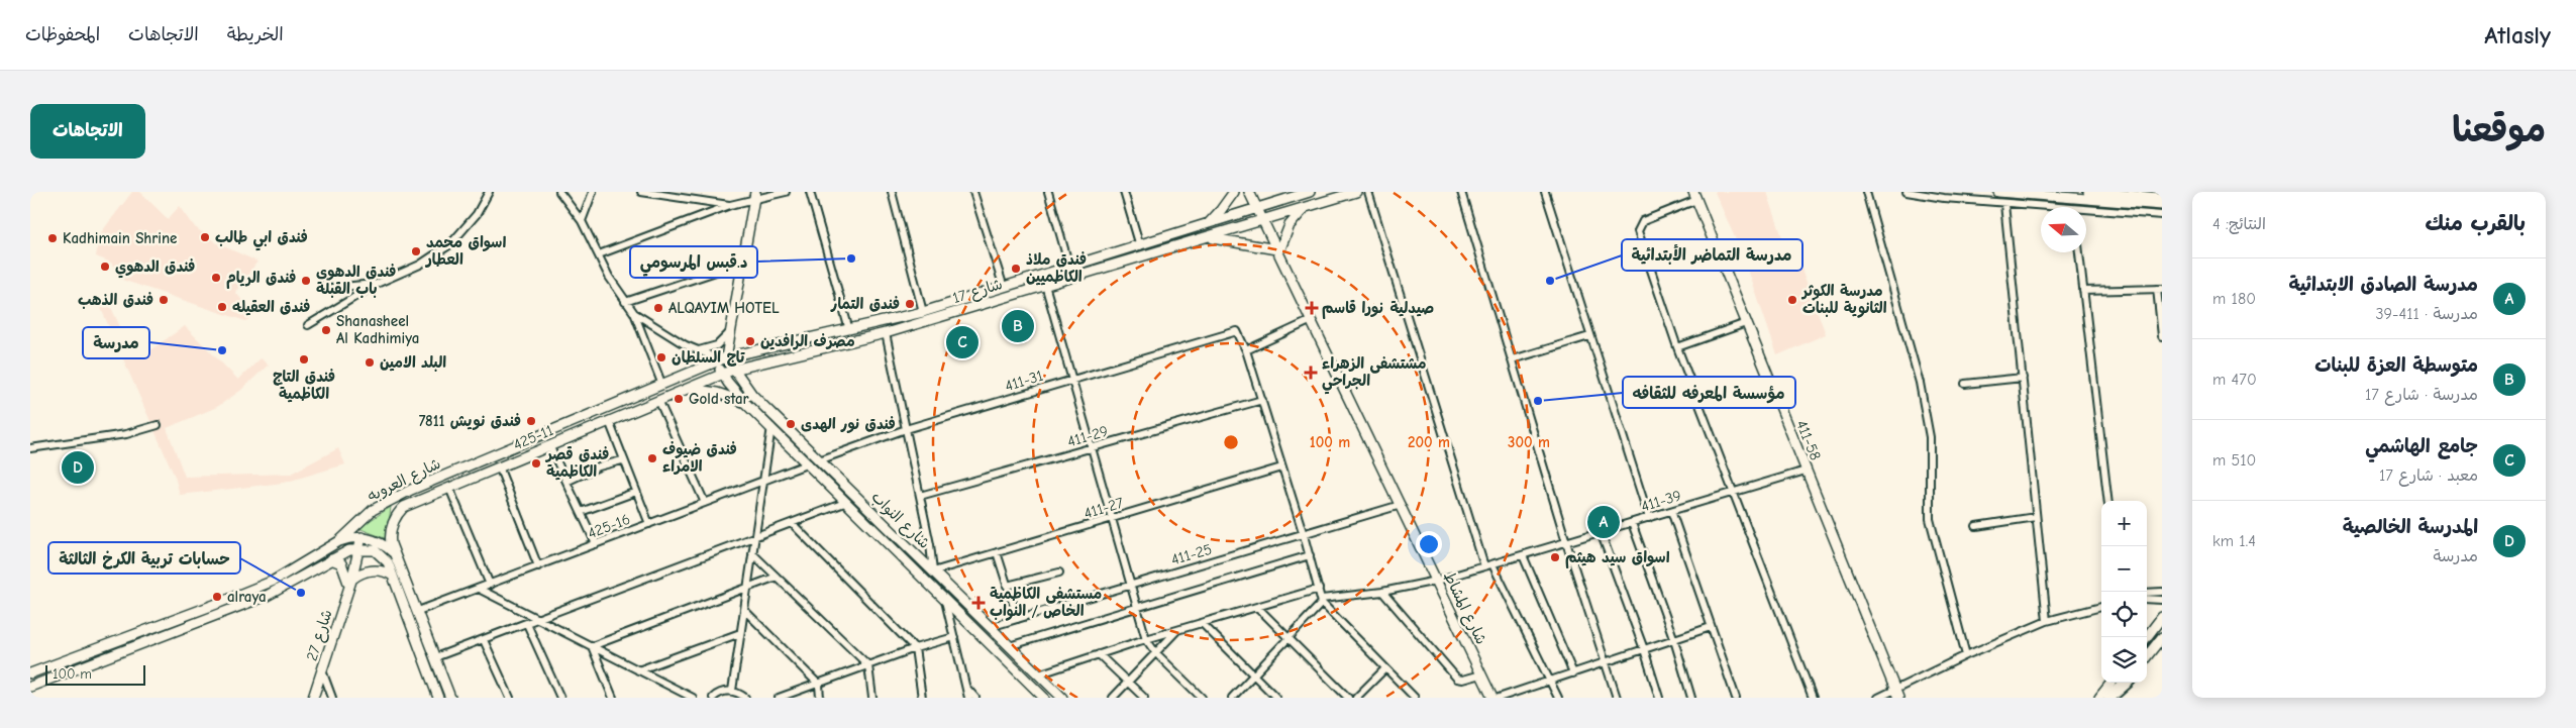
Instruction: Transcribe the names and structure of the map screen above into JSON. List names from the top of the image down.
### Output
{
  "streets": {
    "street": [
      "شارع 17",
      "411-31",
      "411-29",
      "425-11",
      "411-58",
      "شارع العروبه",
      "411-39",
      "411-27",
      "شارع النواب",
      "425-16",
      "411-25",
      "شارع المشاط",
      "شارع 27"
    ]
  },
  "crossings": [
    ["شارع 17", "425-11"],
    ["شارع 17", "شارع العروبه"],
    ["شارع 17", "شارع النواب"],
    ["شارع 17", "شارع المشاط"],
    ["411-31", "شارع النواب"],
    ["425-11", "شارع النواب"],
    ["425-11", "425-16"],
    ["411-58", "411-39"],
    ["شارع العروبه", "شارع النواب"],
    ["411-39", "شارع المشاط"],
    ["411-27", "شارع النواب"],
    ["شارع النواب", "425-16"],
    ["شارع النواب", "411-25"],
    ["411-25", "شارع المشاط"]
  ],
  "places": {
    "other": [
      "فندق ابي طالب",
      "Kadhimain Shrine",
      "اسواق محمد العطار",
      "د.قبس المرسومي",
      "فندق الدهوي",
      "فندق ملاذ الكاظميين",
      "فندق الريام",
      "فندق الدهوي باب القبلة",
      "مدرسة التماضر الأبتدائية",
      "فندق الذهب",
      "مدرسة الكوثر الثانوية للبنات",
      "فندق التمار",
      "فندق العقيله",
      "ALQAYIM HOTEL",
      "Shanasheel Al Kadhimiya",
      "مصرف الرافدين",
      "مدرسة",
      "تاج السلطان",
      "فندق التاج الكاظمية",
      "البلد الامين",
      "Gold star",
      "مؤسسة المعرفه للثقافه",
      "فندق نويش 7811",
      "فندق نور الهدى",
      "فندق ضيوف الامراء",
      "فندق قصر الكاظمية",
      "اسواق سيد هيثم",
      "حسابات تربية الكرخ الثالثة",
      "alraya"
    ],
    "health": ["صيدلية نورا قاسم", "مشتشفى الزهراء الجراحي", "مستشفى الكاظمية الخاص / النواب"]
  },
  "scale_bar": "100 m",
  "north": "left",
  "page": {
    "header": "Atlasly",
    "nav": ["الخريطة", "الاتجاهات", "المحفوظات"],
    "title": "موقعنا",
    "buttons": "الاتجاهات",
    "heading": ["بالقرب منك", "النتائج: 4"],
    "list": [
      {
        "mark": "A",
        "name": "مدرسة الصادق الابتدائية",
        "note": "مدرسة · 411-39",
        "value": "180 m"
      },
      {
        "mark": "B",
        "name": "متوسطة العزة للبنات",
        "note": "مدرسة · شارع 17",
        "value": "470 m"
      },
      {
        "mark": "C",
        "name": "جامع الهاشمي",
        "note": "معبد · شارع 17",
        "value": "510 m"
      },
      {
        "mark": "D",
        "name": "المدرسة الخالصية",
        "note": "مدرسة",
        "value": "1.4 km"
      }
    ],
    "pins": [
      "B",
      "C",
      "D",
      "A"
    ],
    "map_buttons": ["+", "−"],
    "scale": "100 m"
  },
  "rings": ["100 m", "200 m", "300 m"]
}
